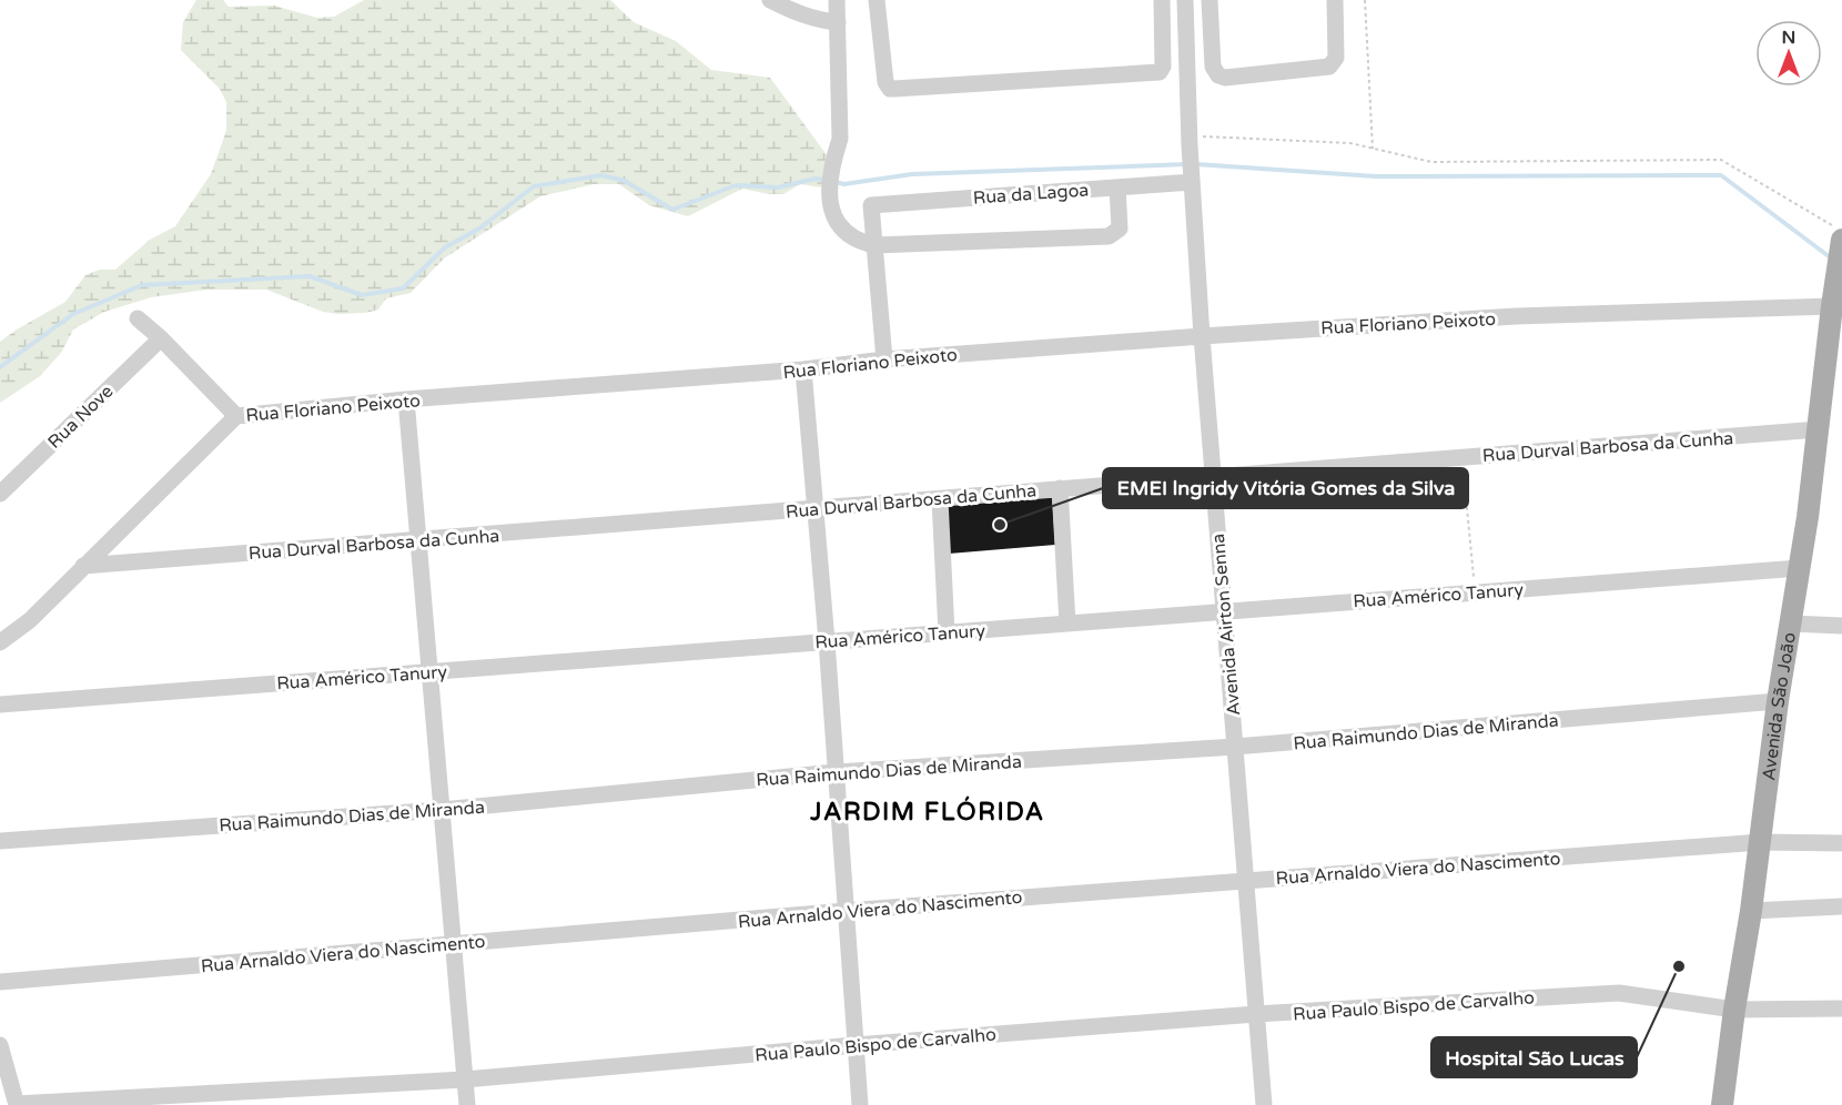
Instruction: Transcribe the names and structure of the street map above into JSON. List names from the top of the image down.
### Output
{
  "streets": {
    "main road": ["Avenida São João"],
    "street": [
      "Rua da Lagoa",
      "Rua Floriano Peixoto",
      "Rua Nove",
      "Rua Durval Barbosa da Cunha",
      "Rua Américo Tanury",
      "Avenida Airton Senna",
      "Rua Raimundo Dias de Miranda",
      "Rua Arnaldo Viera do Nascimento",
      "Rua Paulo Bispo de Carvalho"
    ]
  },
  "crossings": [
    ["Rua da Lagoa", "Avenida Airton Senna"],
    ["Rua Floriano Peixoto", "Rua Durval Barbosa da Cunha"],
    ["Rua Floriano Peixoto", "Avenida Airton Senna"],
    ["Rua Floriano Peixoto", "Avenida São João"],
    ["Rua Durval Barbosa da Cunha", "Avenida Airton Senna"],
    ["Rua Durval Barbosa da Cunha", "Avenida São João"],
    ["Rua Américo Tanury", "Avenida Airton Senna"],
    ["Rua Américo Tanury", "Avenida São João"],
    ["Avenida Airton Senna", "Rua Raimundo Dias de Miranda"],
    ["Avenida Airton Senna", "Rua Arnaldo Viera do Nascimento"],
    ["Avenida Airton Senna", "Rua Paulo Bispo de Carvalho"],
    ["Avenida São João", "Rua Raimundo Dias de Miranda"],
    ["Avenida São João", "Rua Arnaldo Viera do Nascimento"],
    ["Avenida São João", "Rua Paulo Bispo de Carvalho"]
  ],
  "districts": ["JARDIM FLÓRIDA"],
  "places": ["EMEI lngridy Vitória Gomes da Silva", "Hospital São Lucas"],
  "north": "top"
}
